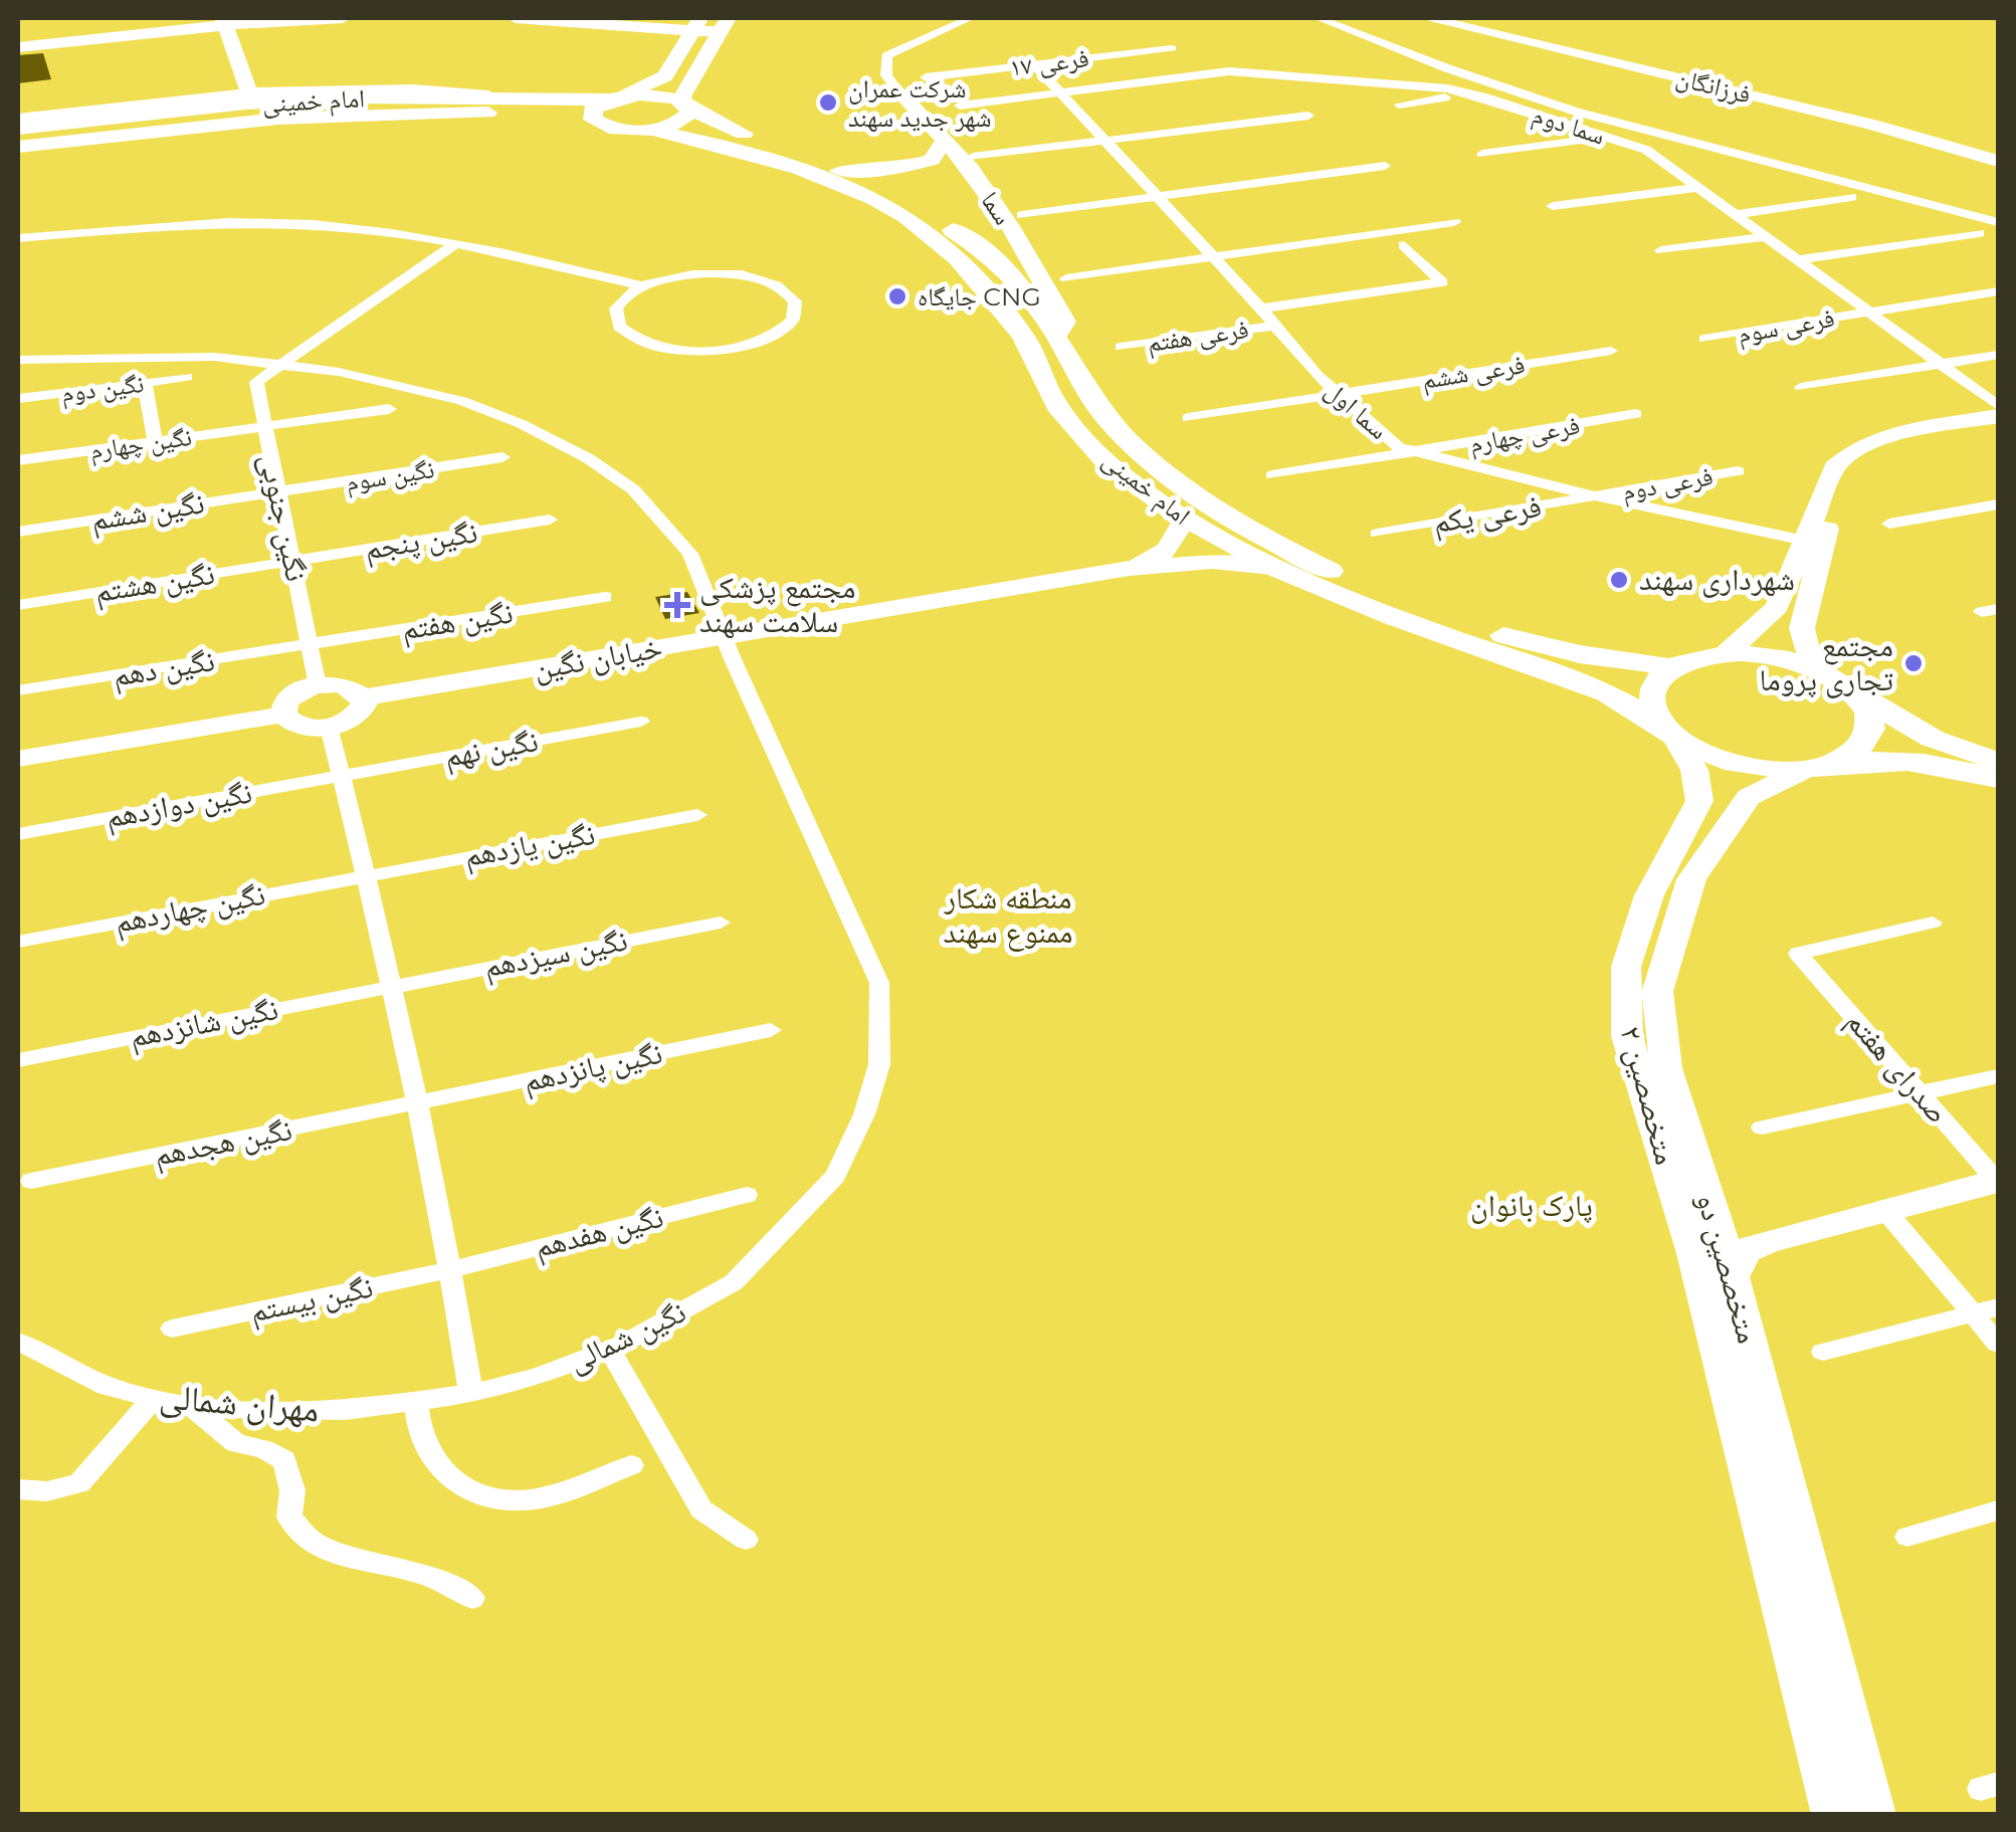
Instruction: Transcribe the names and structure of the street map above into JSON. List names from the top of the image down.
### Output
{
  "streets": {
    "main road": ["امام خمینی"],
    "street": [
      "فرعی ۱۷",
      "فرزانگان",
      "سما دوم",
      "سما",
      "فرعی سوم",
      "فرعی هفتم",
      "فرعی ششم",
      "نگین دوم",
      "سما اول",
      "فرعی چهارم",
      "نگین چهارم",
      "نگین سوم",
      "فرعی دوم",
      "نگین ششم",
      "فرعی یکم",
      "نگین جنوبی",
      "نگین پنجم",
      "نگین هشتم",
      "نگین هفتم",
      "خیابان نگین",
      "نگین دهم",
      "نگین نهم",
      "نگین دوازدهم",
      "نگین یازدهم",
      "نگین چهاردهم",
      "نگین سیزدهم",
      "نگین شانزدهم",
      "نگین پانزدهم",
      "صدرای هفتم",
      "متخصصین ۲",
      "نگین هجدهم",
      "نگین هفدهم",
      "متخصصین دو",
      "نگین بیستم",
      "نگین شمالی",
      "مهران شمالی"
    ]
  },
  "crossings": [
    ["فرعی ۱۷", "سما اول"],
    ["امام خمینی", "سما"],
    ["امام خمینی", "خیابان نگین"],
    ["امام خمینی", "متخصصین ۲"],
    ["امام خمینی", "متخصصین دو"],
    ["سما دوم", "فرعی سوم"],
    ["سما دوم", "سما اول"],
    ["فرعی هفتم", "سما اول"],
    ["فرعی ششم", "سما اول"],
    ["سما اول", "فرعی چهارم"],
    ["سما اول", "فرعی دوم"],
    ["سما اول", "فرعی یکم"],
    ["نگین چهارم", "نگین جنوبی"],
    ["نگین سوم", "نگین ششم"],
    ["نگین سوم", "نگین جنوبی"],
    ["فرعی دوم", "فرعی یکم"],
    ["نگین ششم", "نگین جنوبی"],
    ["نگین جنوبی", "نگین پنجم"],
    ["نگین جنوبی", "نگین هشتم"],
    ["نگین جنوبی", "نگین هفتم"],
    ["نگین جنوبی", "نگین دهم"],
    ["نگین جنوبی", "نگین شمالی"],
    ["نگین پنجم", "نگین هشتم"],
    ["نگین هفتم", "نگین دهم"],
    ["خیابان نگین", "نگین شمالی"],
    ["نگین نهم", "نگین دوازدهم"],
    ["نگین یازدهم", "نگین چهاردهم"],
    ["نگین سیزدهم", "نگین شانزدهم"],
    ["نگین پانزدهم", "نگین هجدهم"],
    ["نگین هفدهم", "نگین بیستم"],
    ["نگین شمالی", "مهران شمالی"]
  ],
  "parks": ["منطقه شکار ممنوع سهند", "پارک بانوان"],
  "places": {
    "other": [
      "شرکت عمران شهر جدید سهند",
      "جایگاه CNG",
      "شهرداری سهند",
      "مجتمع تجاری پروما"
    ],
    "health": ["مجتمع پزشکی سلامت سهند"]
  }
}
